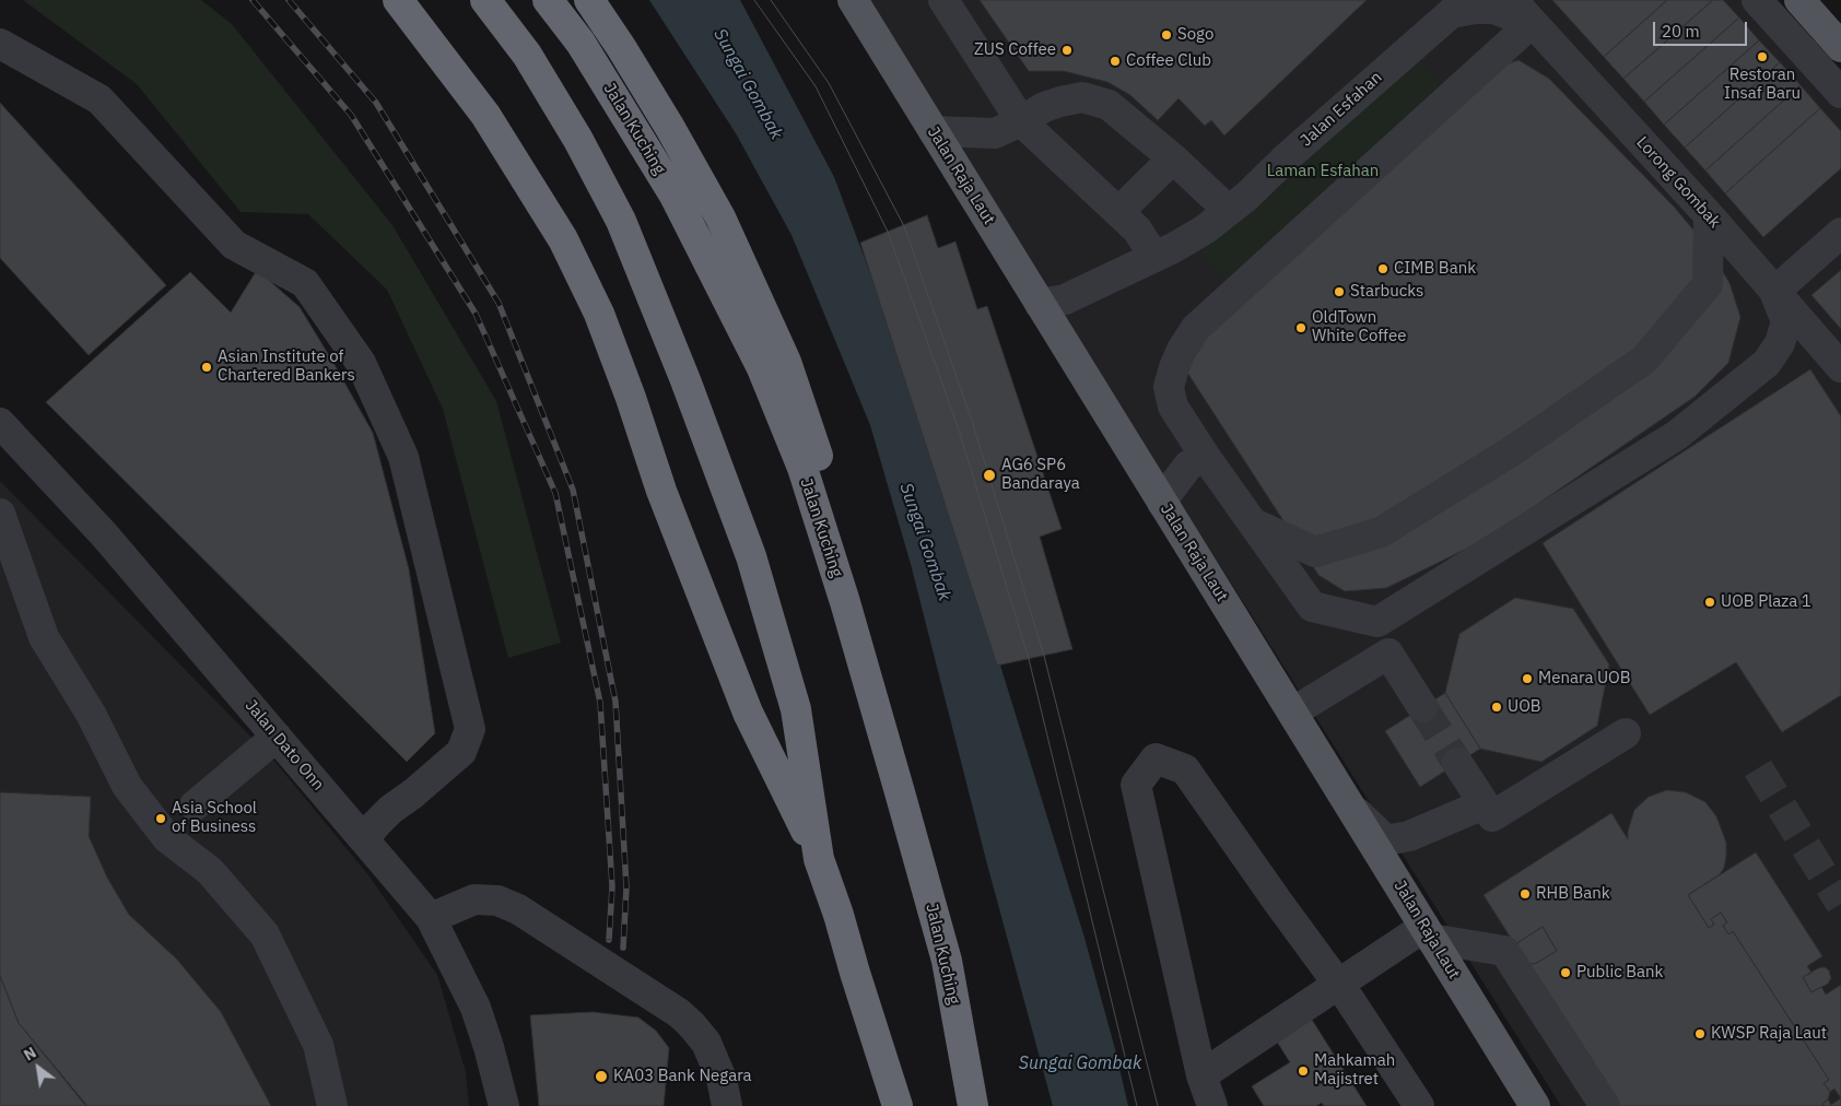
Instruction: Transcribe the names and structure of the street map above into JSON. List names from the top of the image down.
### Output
{
  "streets": {
    "highway": ["Jalan Kuching"],
    "main road": ["Jalan Raja Laut"],
    "street": ["Jalan Esfahan", "Lorong Gombak", "Jalan Dato Onn"]
  },
  "crossings": [
    ["Jalan Esfahan", "Jalan Raja Laut"]
  ],
  "water": ["Sungai Gombak"],
  "parks": ["Laman Esfahan"],
  "places": [
    "Sogo",
    "ZUS Coffee",
    "Restoran Insaf Baru",
    "Coffee Club",
    "CIMB Bank",
    "Starbucks",
    "OldTown White Coffee",
    "Asian Institute of Chartered Bankers",
    "AG6 SP6 Bandaraya",
    "UOB Plaza 1",
    "Menara UOB",
    "UOB",
    "Asia School of Business",
    "RHB Bank",
    "Public Bank",
    "KWSP Raja Laut",
    "Mahkamah Majistret",
    "KA03 Bank Negara"
  ],
  "scale_bar": "20 m",
  "north": "top left"
}
